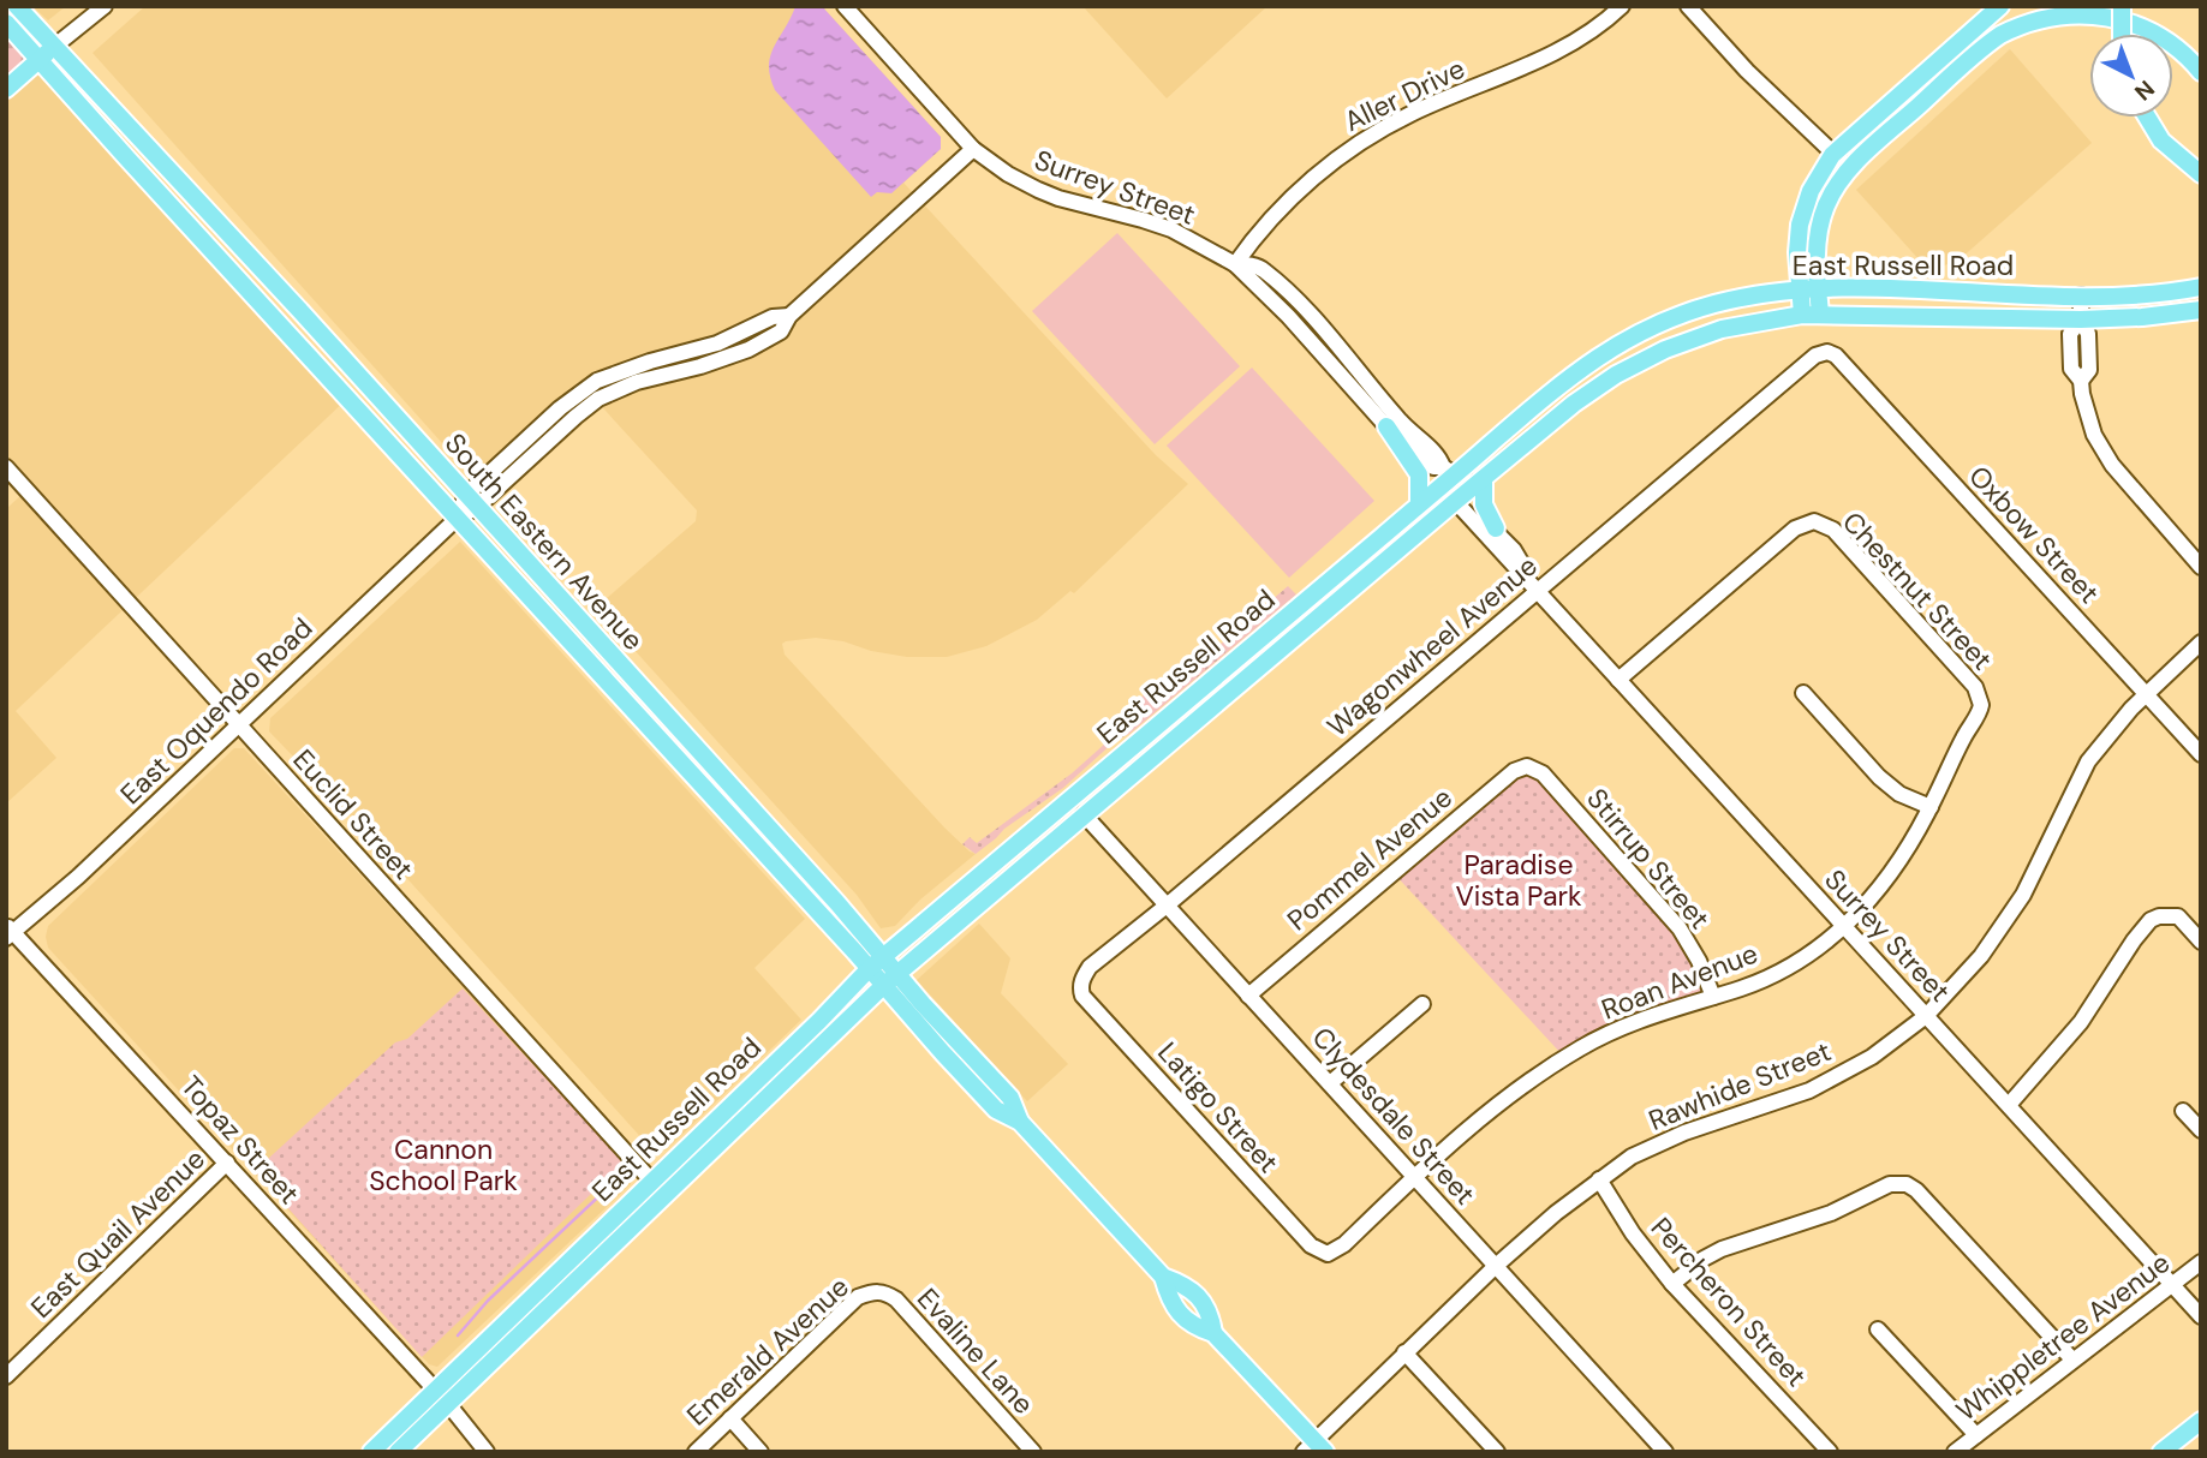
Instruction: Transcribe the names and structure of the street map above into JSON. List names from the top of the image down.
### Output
{
  "streets": {
    "main road": ["East Russell Road", "South Eastern Avenue"],
    "street": [
      "Aller Drive",
      "Surrey Street",
      "Oxbow Street",
      "Chestnut Street",
      "Wagonwheel Avenue",
      "East Oquendo Road",
      "Euclid Street",
      "Pommel Avenue",
      "Stirrup Street",
      "Roan Avenue",
      "Rawhide Street",
      "Latigo Street",
      "Clydesdale Street",
      "Topaz Street",
      "East Quail Avenue",
      "Percheron Street",
      "Whippletree Avenue",
      "Emerald Avenue",
      "Evaline Lane"
    ]
  },
  "crossings": [
    ["Aller Drive", "Surrey Street"],
    ["Surrey Street", "East Russell Road"],
    ["Surrey Street", "Chestnut Street"],
    ["Surrey Street", "Wagonwheel Avenue"],
    ["Surrey Street", "East Oquendo Road"],
    ["Surrey Street", "Roan Avenue"],
    ["Surrey Street", "Rawhide Street"],
    ["Surrey Street", "Whippletree Avenue"],
    ["East Russell Road", "South Eastern Avenue"],
    ["East Russell Road", "Euclid Street"],
    ["East Russell Road", "Clydesdale Street"],
    ["East Russell Road", "Topaz Street"],
    ["Oxbow Street", "Wagonwheel Avenue"],
    ["Oxbow Street", "Rawhide Street"],
    ["South Eastern Avenue", "East Oquendo Road"],
    ["South Eastern Avenue", "Rawhide Street"],
    ["Chestnut Street", "Roan Avenue"],
    ["Wagonwheel Avenue", "Latigo Street"],
    ["Wagonwheel Avenue", "Clydesdale Street"],
    ["East Oquendo Road", "Euclid Street"],
    ["East Oquendo Road", "Topaz Street"],
    ["Pommel Avenue", "Stirrup Street"],
    ["Pommel Avenue", "Clydesdale Street"],
    ["Stirrup Street", "Roan Avenue"],
    ["Roan Avenue", "Latigo Street"],
    ["Roan Avenue", "Clydesdale Street"],
    ["Rawhide Street", "Clydesdale Street"],
    ["Rawhide Street", "Percheron Street"],
    ["Topaz Street", "East Quail Avenue"],
    ["Emerald Avenue", "Evaline Lane"]
  ],
  "parks": ["Paradise Vista Park", "Cannon School Park"],
  "north": "bottom right"
}
